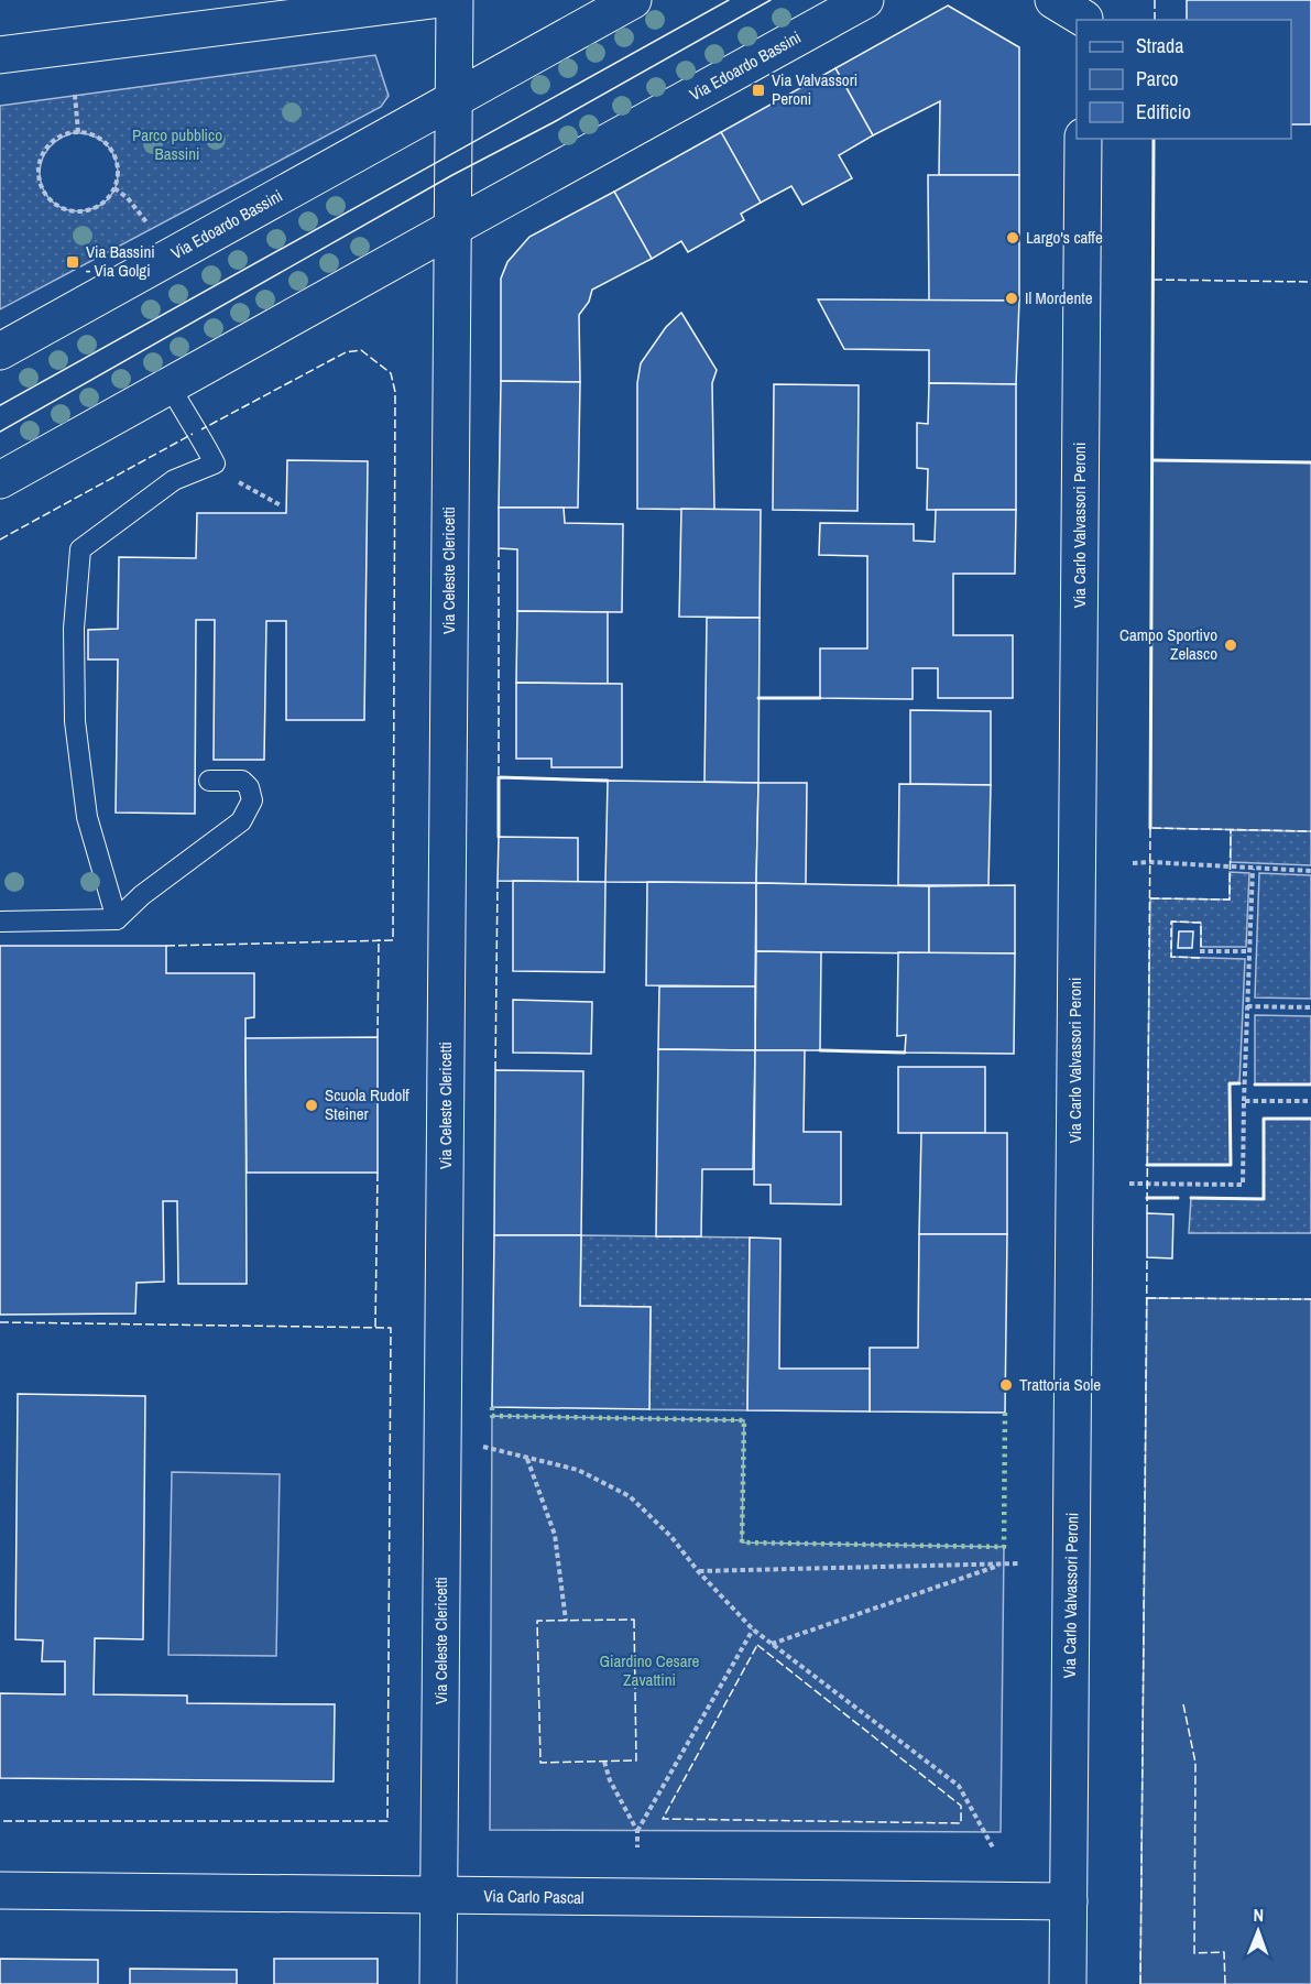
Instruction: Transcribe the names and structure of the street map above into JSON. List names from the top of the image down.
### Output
{
  "streets": {
    "street": [
      "Via Edoardo Bassini",
      "Via Carlo Valvassori Peroni",
      "Via Celeste Clericetti",
      "Via Carlo Pascal"
    ]
  },
  "crossings": [
    ["Via Edoardo Bassini", "Via Celeste Clericetti"],
    ["Via Carlo Valvassori Peroni", "Via Carlo Pascal"],
    ["Via Celeste Clericetti", "Via Carlo Pascal"]
  ],
  "parks": ["Parco pubblico Bassini", "Giardino Cesare Zavattini"],
  "places": {
    "transit": ["Via Valvassori Peroni", "Via Bassini - Via Golgi"],
    "other": [
      "Largo's caffe",
      "Il Mordente",
      "Campo Sportivo Zelasco",
      "Scuola Rudolf Steiner",
      "Trattoria Sole"
    ]
  },
  "legend": ["Strada", "Parco", "Edificio"],
  "north": "top"
}
